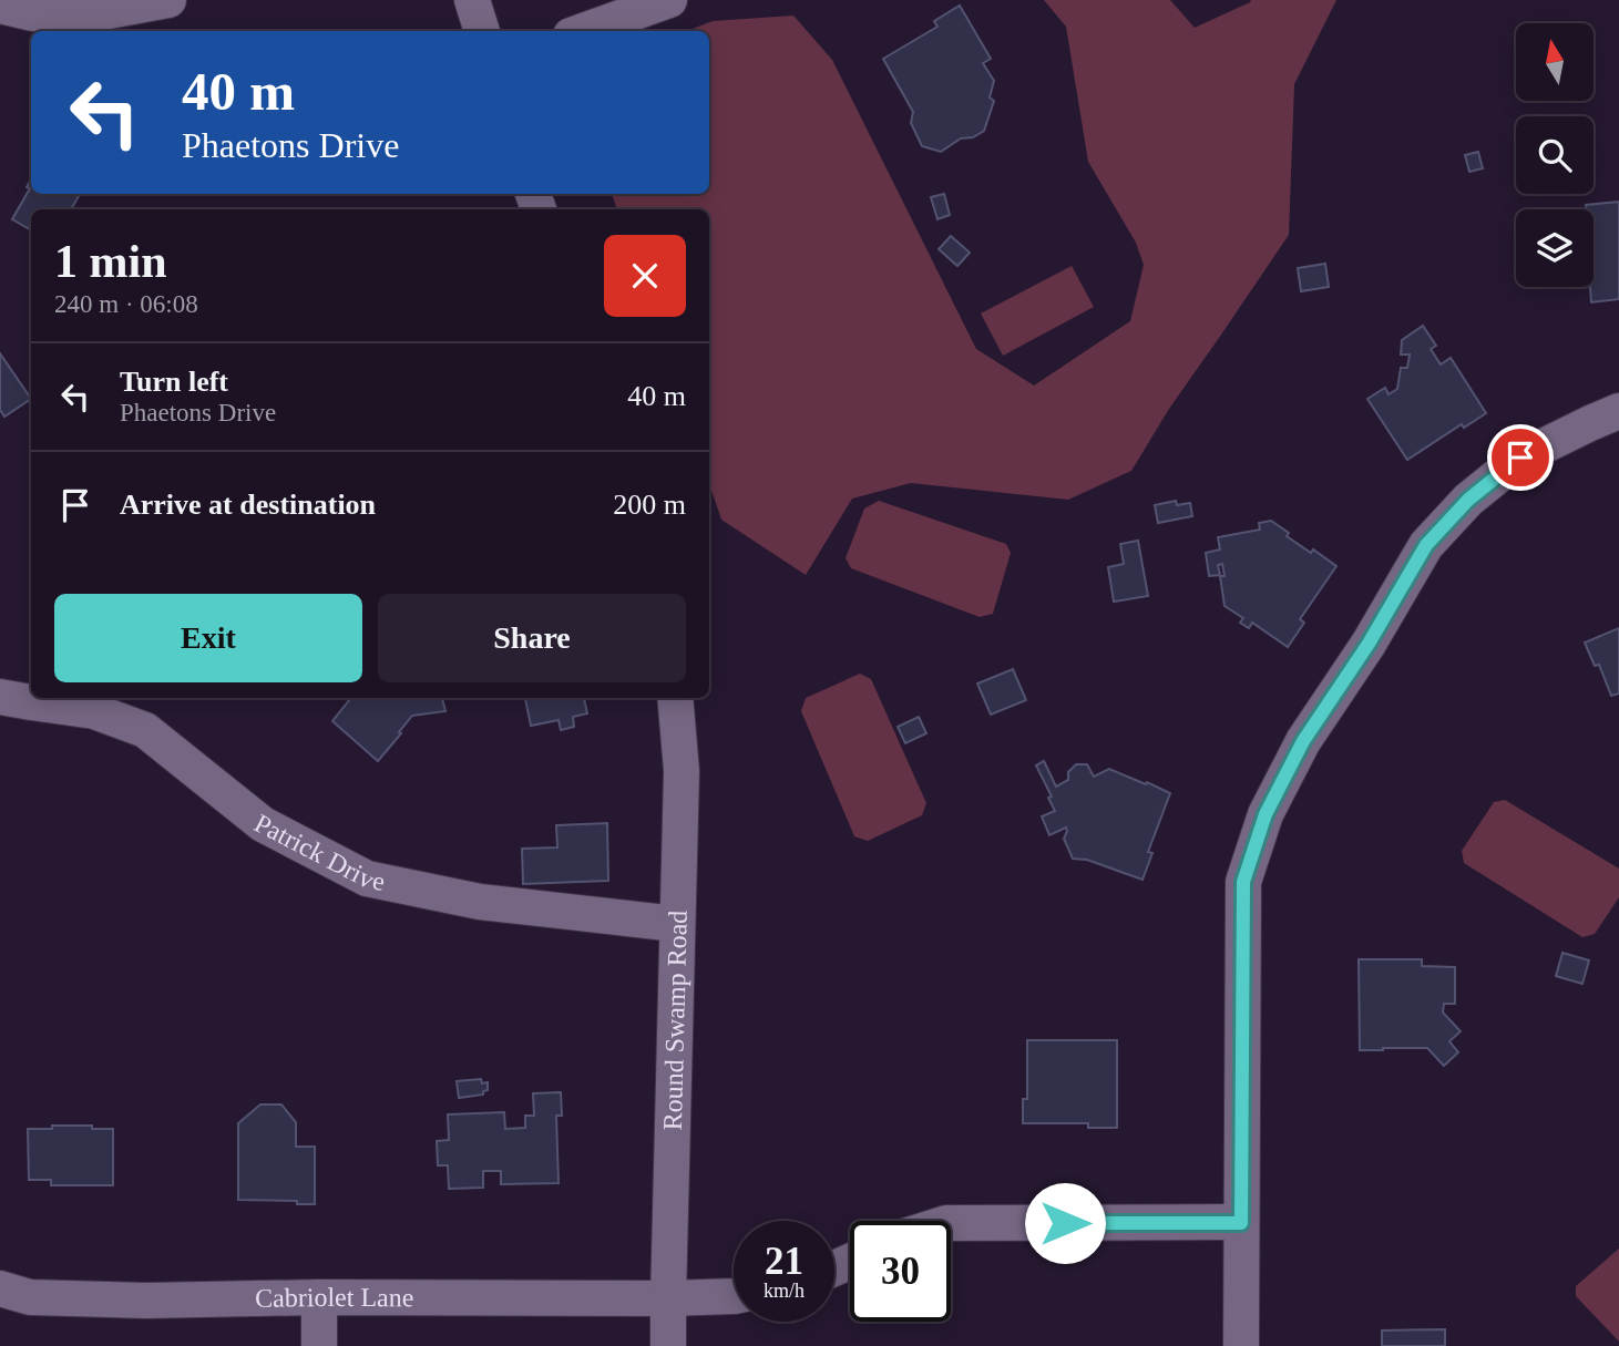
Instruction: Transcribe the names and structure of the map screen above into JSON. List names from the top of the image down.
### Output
{
  "streets": {
    "street": ["Patrick Drive", "Round Swamp Road", "Cabriolet Lane"]
  },
  "crossings": [
    ["Patrick Drive", "Round Swamp Road"],
    ["Round Swamp Road", "Cabriolet Lane"]
  ],
  "north": "top",
  "page": {
    "turn": ["40 m", "Phaetons Drive"],
    "heading": ["1 min", "240 m · 06:08"],
    "list": [
      {
        "name": "Turn left",
        "note": "Phaetons Drive",
        "value": "40 m"
      },
      {
        "name": "Arrive at destination",
        "value": "200 m"
      }
    ],
    "buttons": ["Exit", "Share"],
    "speed": "21 km/h",
    "limit": "30"
  }
}
